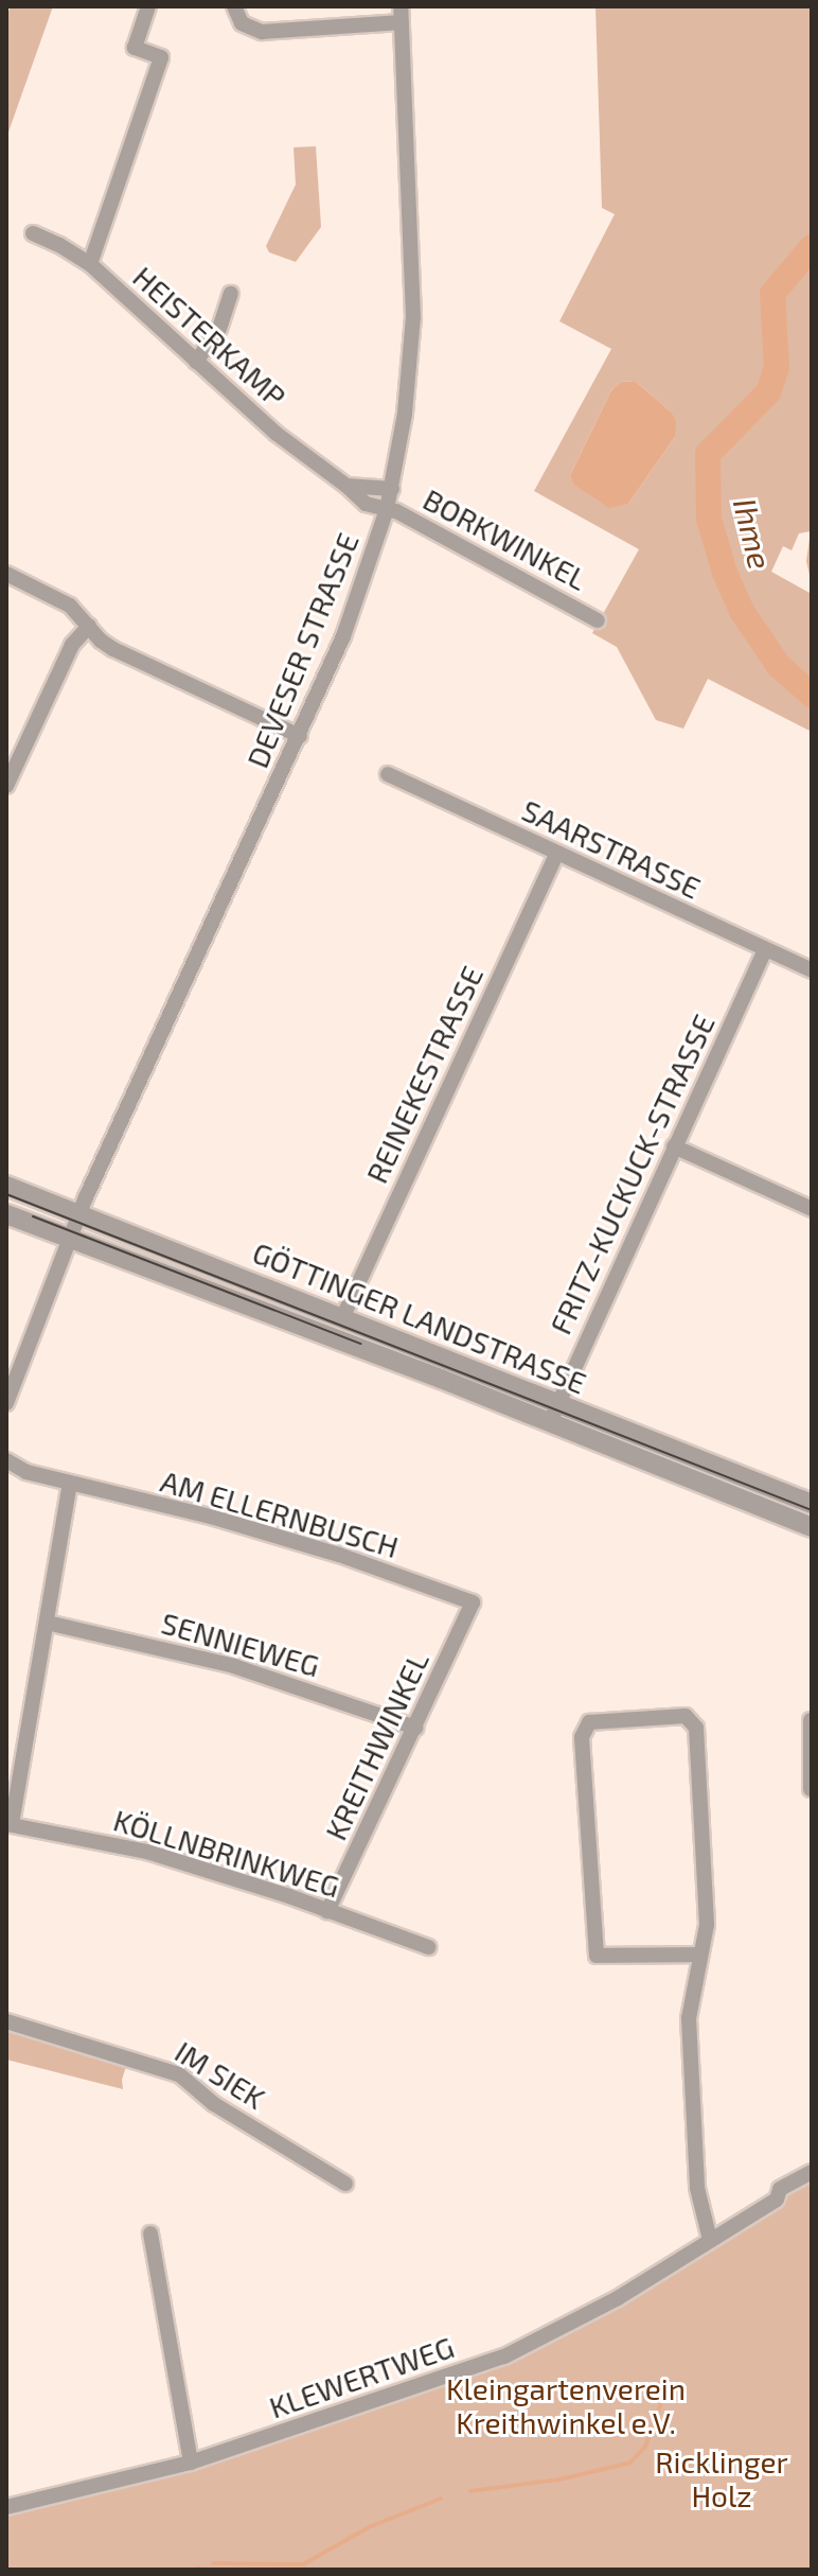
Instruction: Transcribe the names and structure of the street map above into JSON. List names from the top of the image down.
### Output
{
  "streets": {
    "street": [
      "HEISTERKAMP",
      "BORKWINKEL",
      "DEVESER STRASSE",
      "SAARSTRASSE",
      "REINEKESTRASSE",
      "FRITZ-KUCKUCK-STRASSE",
      "GÖTTINGER LANDSTRASSE",
      "AM ELLERNBUSCH",
      "SENNIEWEG",
      "KREITHWINKEL",
      "KÖLLNBRINKWEG",
      "IM SIEK",
      "KLEWERTWEG"
    ]
  },
  "crossings": [
    ["HEISTERKAMP", "BORKWINKEL"],
    ["HEISTERKAMP", "DEVESER STRASSE"],
    ["BORKWINKEL", "DEVESER STRASSE"],
    ["DEVESER STRASSE", "GÖTTINGER LANDSTRASSE"],
    ["SAARSTRASSE", "REINEKESTRASSE"],
    ["SAARSTRASSE", "FRITZ-KUCKUCK-STRASSE"],
    ["REINEKESTRASSE", "GÖTTINGER LANDSTRASSE"],
    ["FRITZ-KUCKUCK-STRASSE", "GÖTTINGER LANDSTRASSE"],
    ["AM ELLERNBUSCH", "KREITHWINKEL"],
    ["SENNIEWEG", "KREITHWINKEL"],
    ["KREITHWINKEL", "KÖLLNBRINKWEG"]
  ],
  "water": ["Ihme"],
  "parks": ["Kleingartenverein Kreithwinkel e.V.", "Ricklinger Holz"]
}
